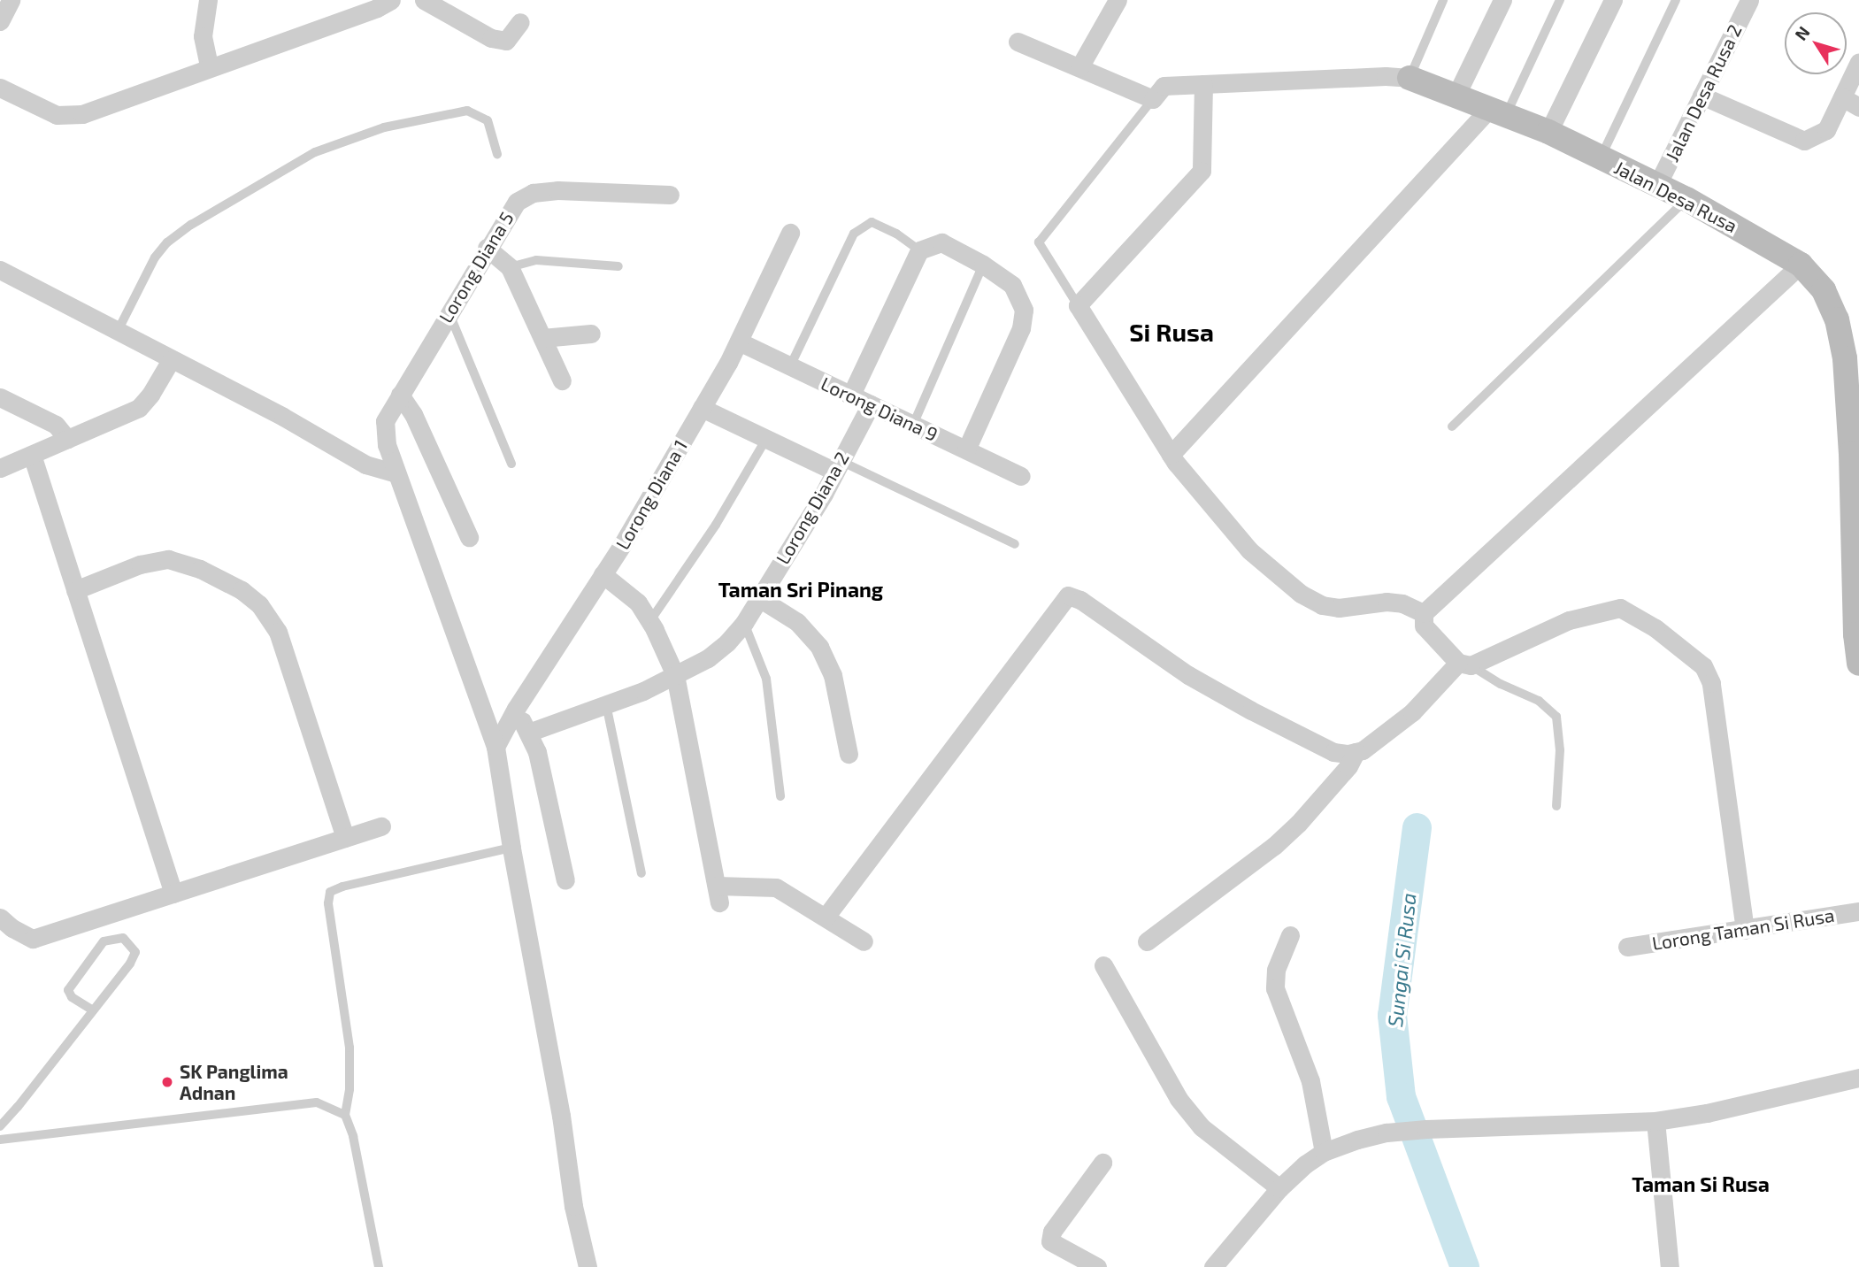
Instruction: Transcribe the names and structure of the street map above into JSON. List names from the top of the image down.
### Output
{
  "streets": {
    "street": [
      "Jalan Desa Rusa 2",
      "Jalan Desa Rusa",
      "Lorong Diana 5",
      "Lorong Diana 9",
      "Lorong Diana 1",
      "Lorong Diana 2",
      "Lorong Taman Si Rusa"
    ]
  },
  "crossings": [
    ["Jalan Desa Rusa 2", "Jalan Desa Rusa"],
    ["Lorong Diana 5", "Lorong Diana 1"],
    ["Lorong Diana 9", "Lorong Diana 1"],
    ["Lorong Diana 9", "Lorong Diana 2"]
  ],
  "districts": ["Si Rusa", "Taman Sri Pinang", "Taman Si Rusa"],
  "water": ["Sungai Si Rusa"],
  "places": ["SK Panglima Adnan"],
  "north": "top left"
}
